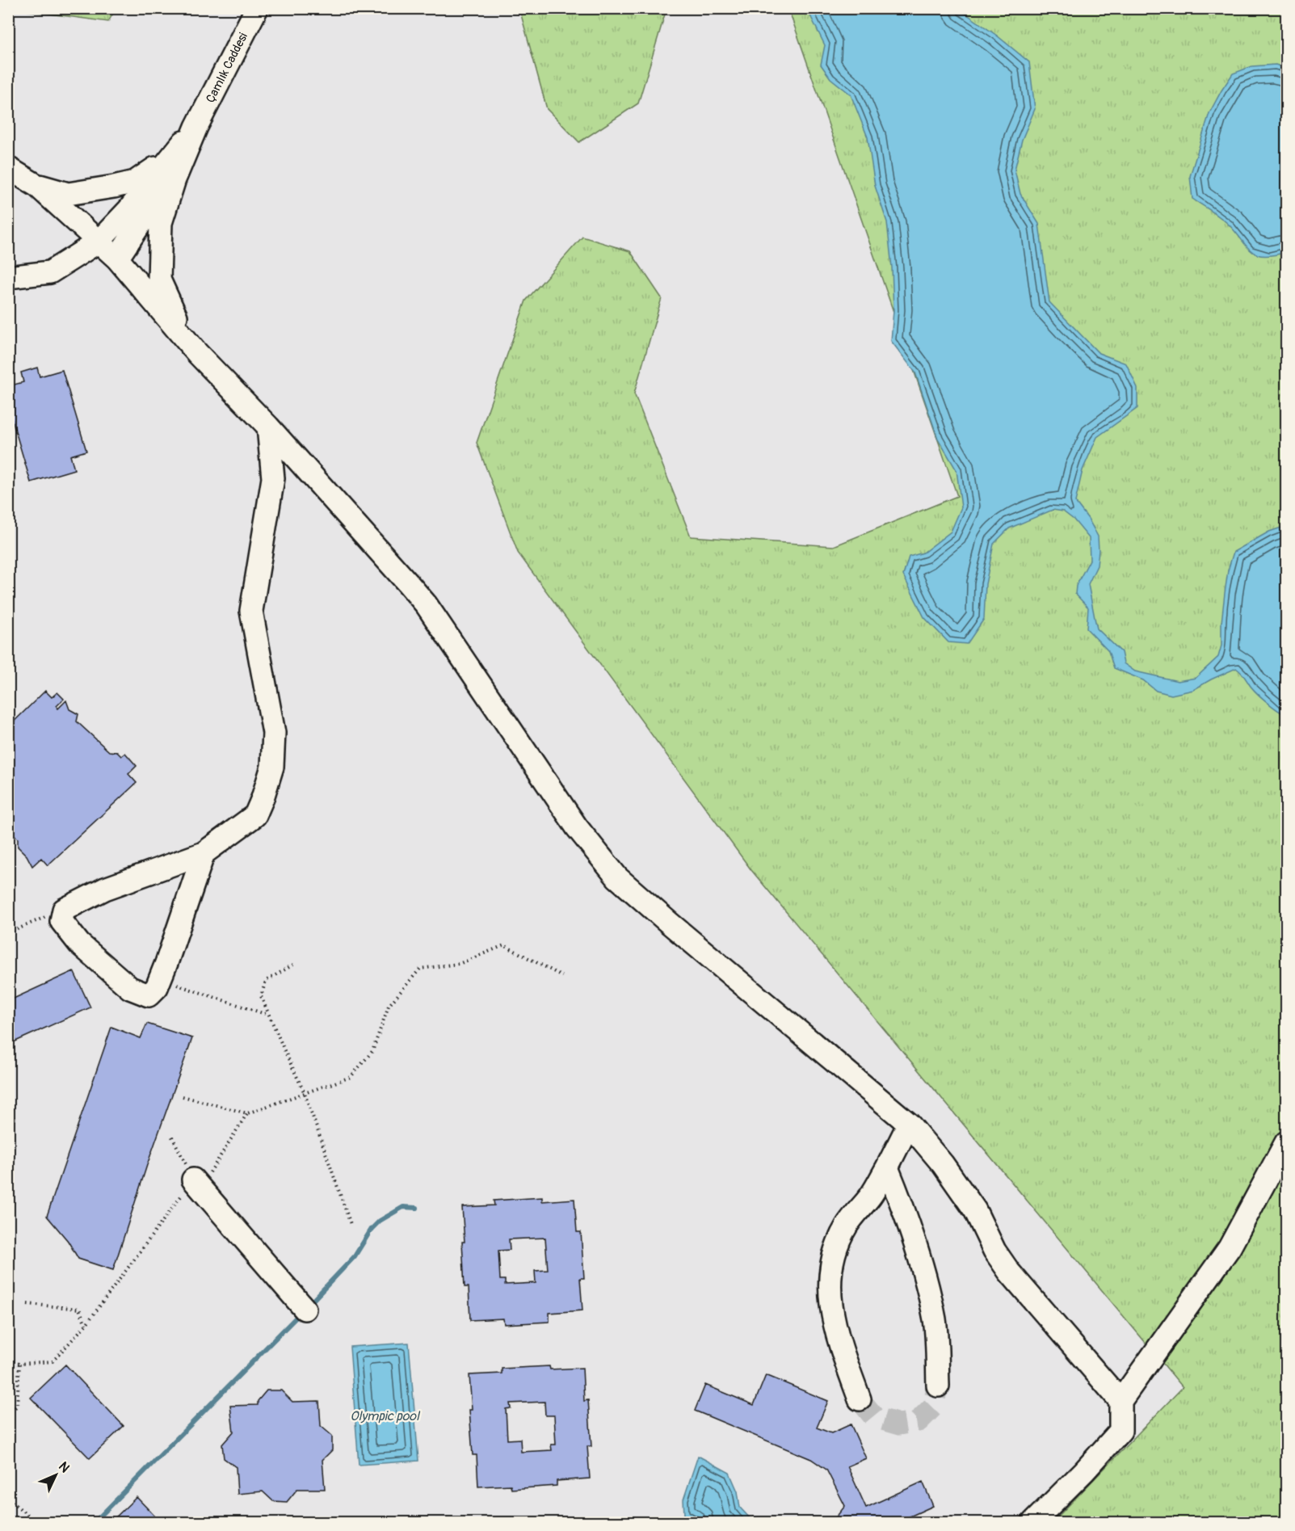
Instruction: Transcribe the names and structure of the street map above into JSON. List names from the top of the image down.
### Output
{
  "streets": {
    "street": ["Çamlık Caddesi"]
  },
  "water": ["Olympic pool"],
  "north": "top right"
}
